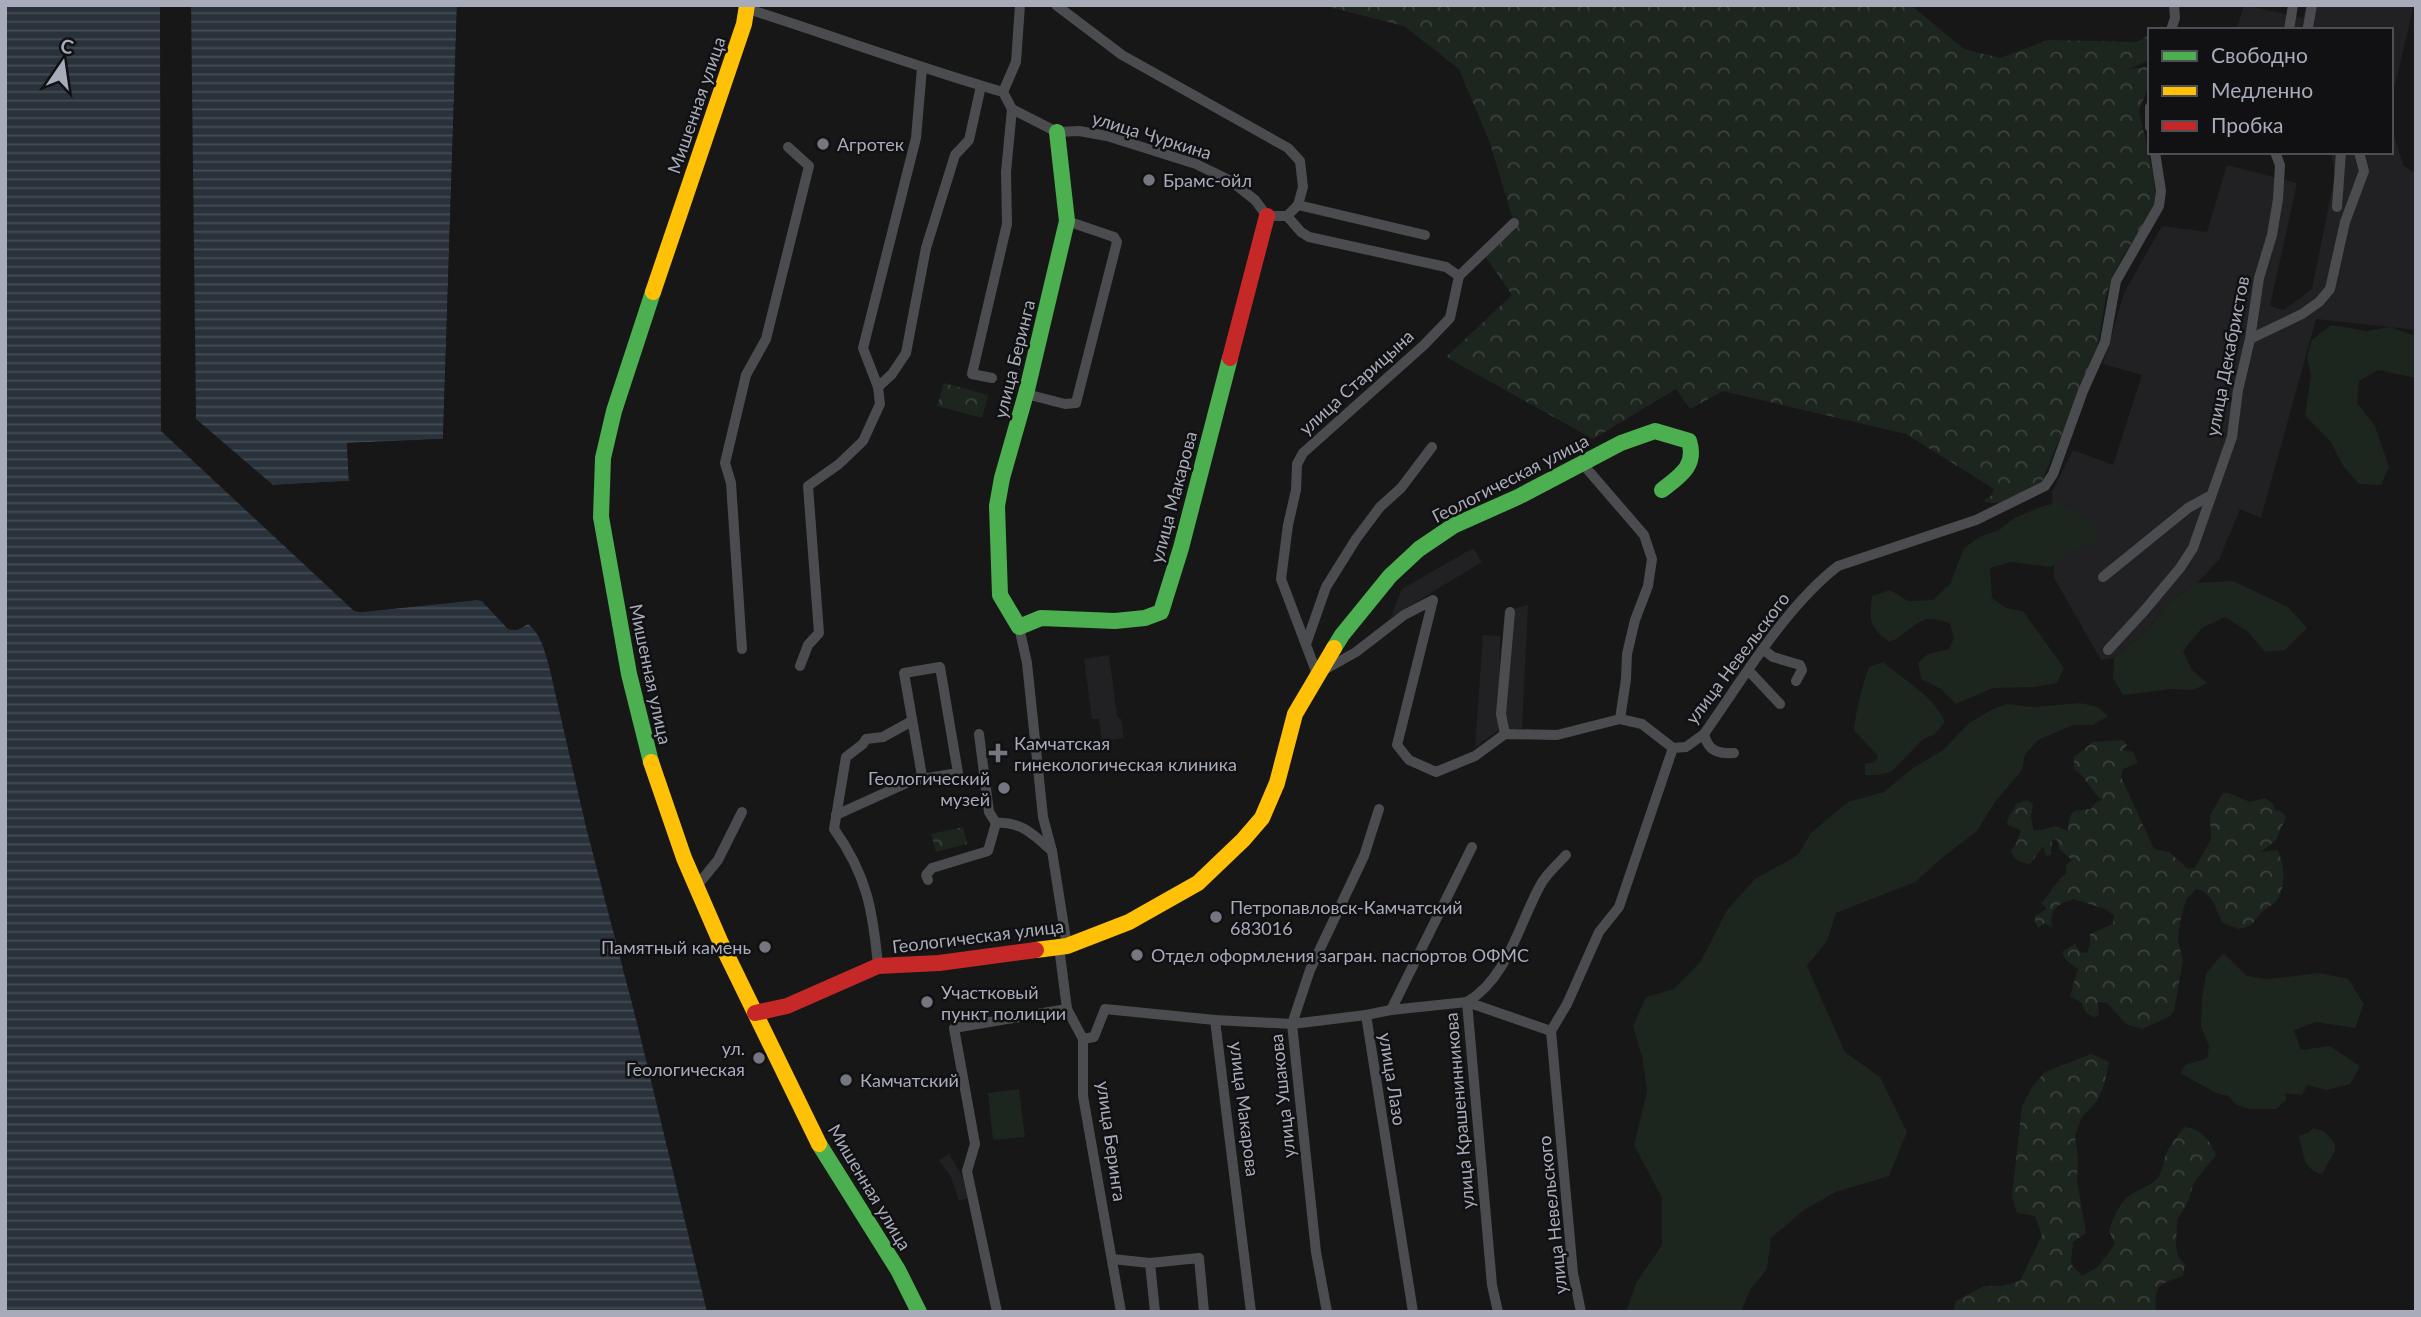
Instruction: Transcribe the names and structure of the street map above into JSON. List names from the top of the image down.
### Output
{
  "streets": {
    "street": [
      "Мишенная улица",
      "улица Чуркина",
      "улица Декабристов",
      "улица Беринга",
      "улица Старицына",
      "Геологическая улица",
      "улица Макарова",
      "улица Невельского",
      "улица Лазо",
      "улица Ушакова",
      "улица Крашенинникова"
    ]
  },
  "crossings": [
    ["Мишенная улица", "Геологическая улица"],
    ["улица Чуркина", "улица Беринга"],
    ["улица Чуркина", "улица Макарова"],
    ["улица Беринга", "Геологическая улица"],
    ["улица Беринга", "улица Макарова"],
    ["улица Старицына", "Геологическая улица"]
  ],
  "places": {
    "other": [
      "Агротек",
      "Брамс-ойл",
      "Геологический музей",
      "Петропавловск-Камчатский 683016",
      "Памятный камень",
      "Отдел оформления загран. паспортов ОФМС",
      "Участковый пункт полиции",
      "ул. Геологическая",
      "Камчатский"
    ],
    "health": ["Камчатская гинекологическая клиника"]
  },
  "legend": ["Свободно", "Медленно", "Пробка"],
  "north": "top"
}
